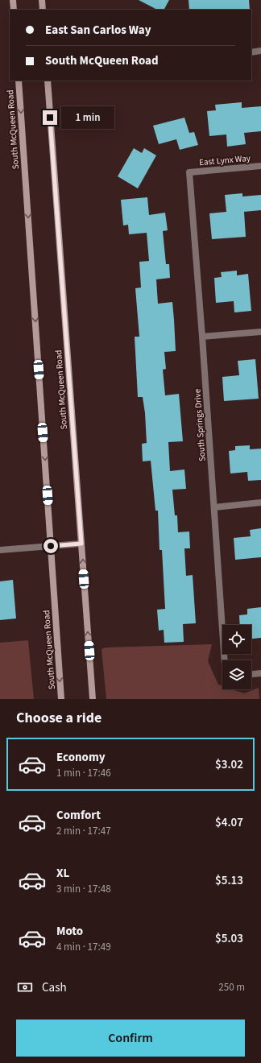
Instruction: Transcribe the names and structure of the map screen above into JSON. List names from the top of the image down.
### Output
{
  "streets": {
    "main road": ["South McQueen Road"],
    "street": ["East Lynx Way", "South Springs Drive"]
  },
  "crossings": [
    ["East Lynx Way", "South Springs Drive"]
  ],
  "page": {
    "banner": ["East San Carlos Way", "South McQueen Road"],
    "bubble": "1 min",
    "heading": "Choose a ride",
    "list": [
      {
        "name": "Economy",
        "note": "1 min · 17:46",
        "value": "$3.02"
      },
      {
        "name": "Comfort",
        "note": "2 min · 17:47",
        "value": "$4.07"
      },
      {
        "name": "XL",
        "note": "3 min · 17:48",
        "value": "$5.13"
      },
      {
        "name": "Moto",
        "note": "4 min · 17:49",
        "value": "$5.03"
      }
    ],
    "pay": ["Cash", "250 m"],
    "buttons": "Confirm"
  }
}
